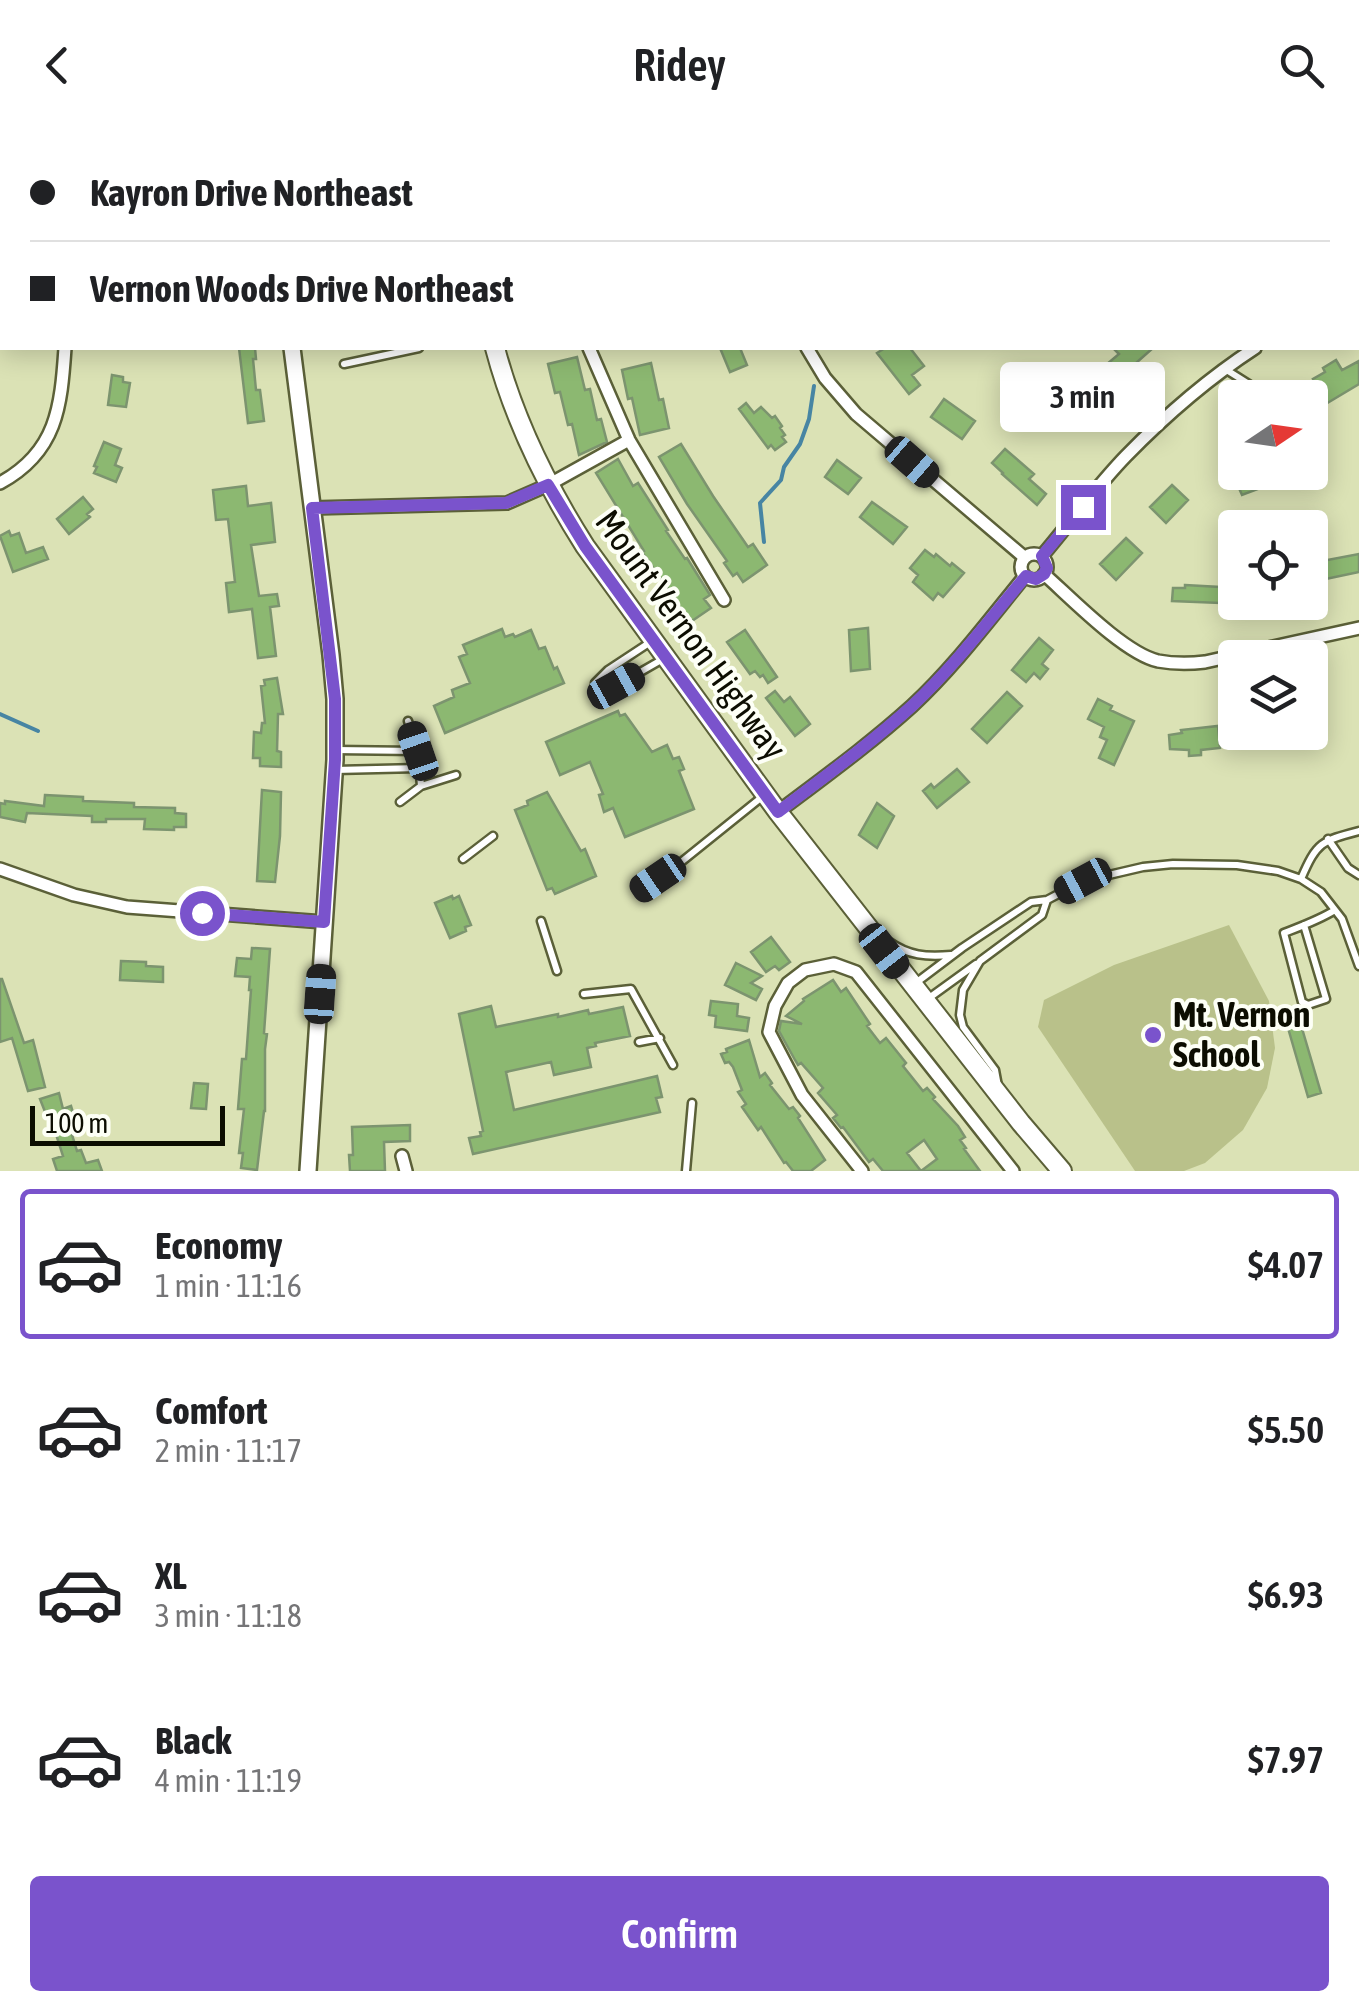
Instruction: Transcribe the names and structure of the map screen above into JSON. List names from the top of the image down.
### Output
{
  "streets": {
    "main road": ["Mount Vernon Highway"]
  },
  "places": ["Mt. Vernon School"],
  "scale_bar": "100 m",
  "north": "right",
  "page": {
    "header": "Ridey",
    "banner": ["Kayron Drive Northeast", "Vernon Woods Drive Northeast"],
    "bubble": "3 min",
    "scale": "100 m",
    "list": [
      {
        "name": "Economy",
        "note": "1 min · 11:16",
        "value": "$4.07"
      },
      {
        "name": "Comfort",
        "note": "2 min · 11:17",
        "value": "$5.50"
      },
      {
        "name": "XL",
        "note": "3 min · 11:18",
        "value": "$6.93"
      },
      {
        "name": "Black",
        "note": "4 min · 11:19",
        "value": "$7.97"
      }
    ],
    "buttons": "Confirm"
  }
}
